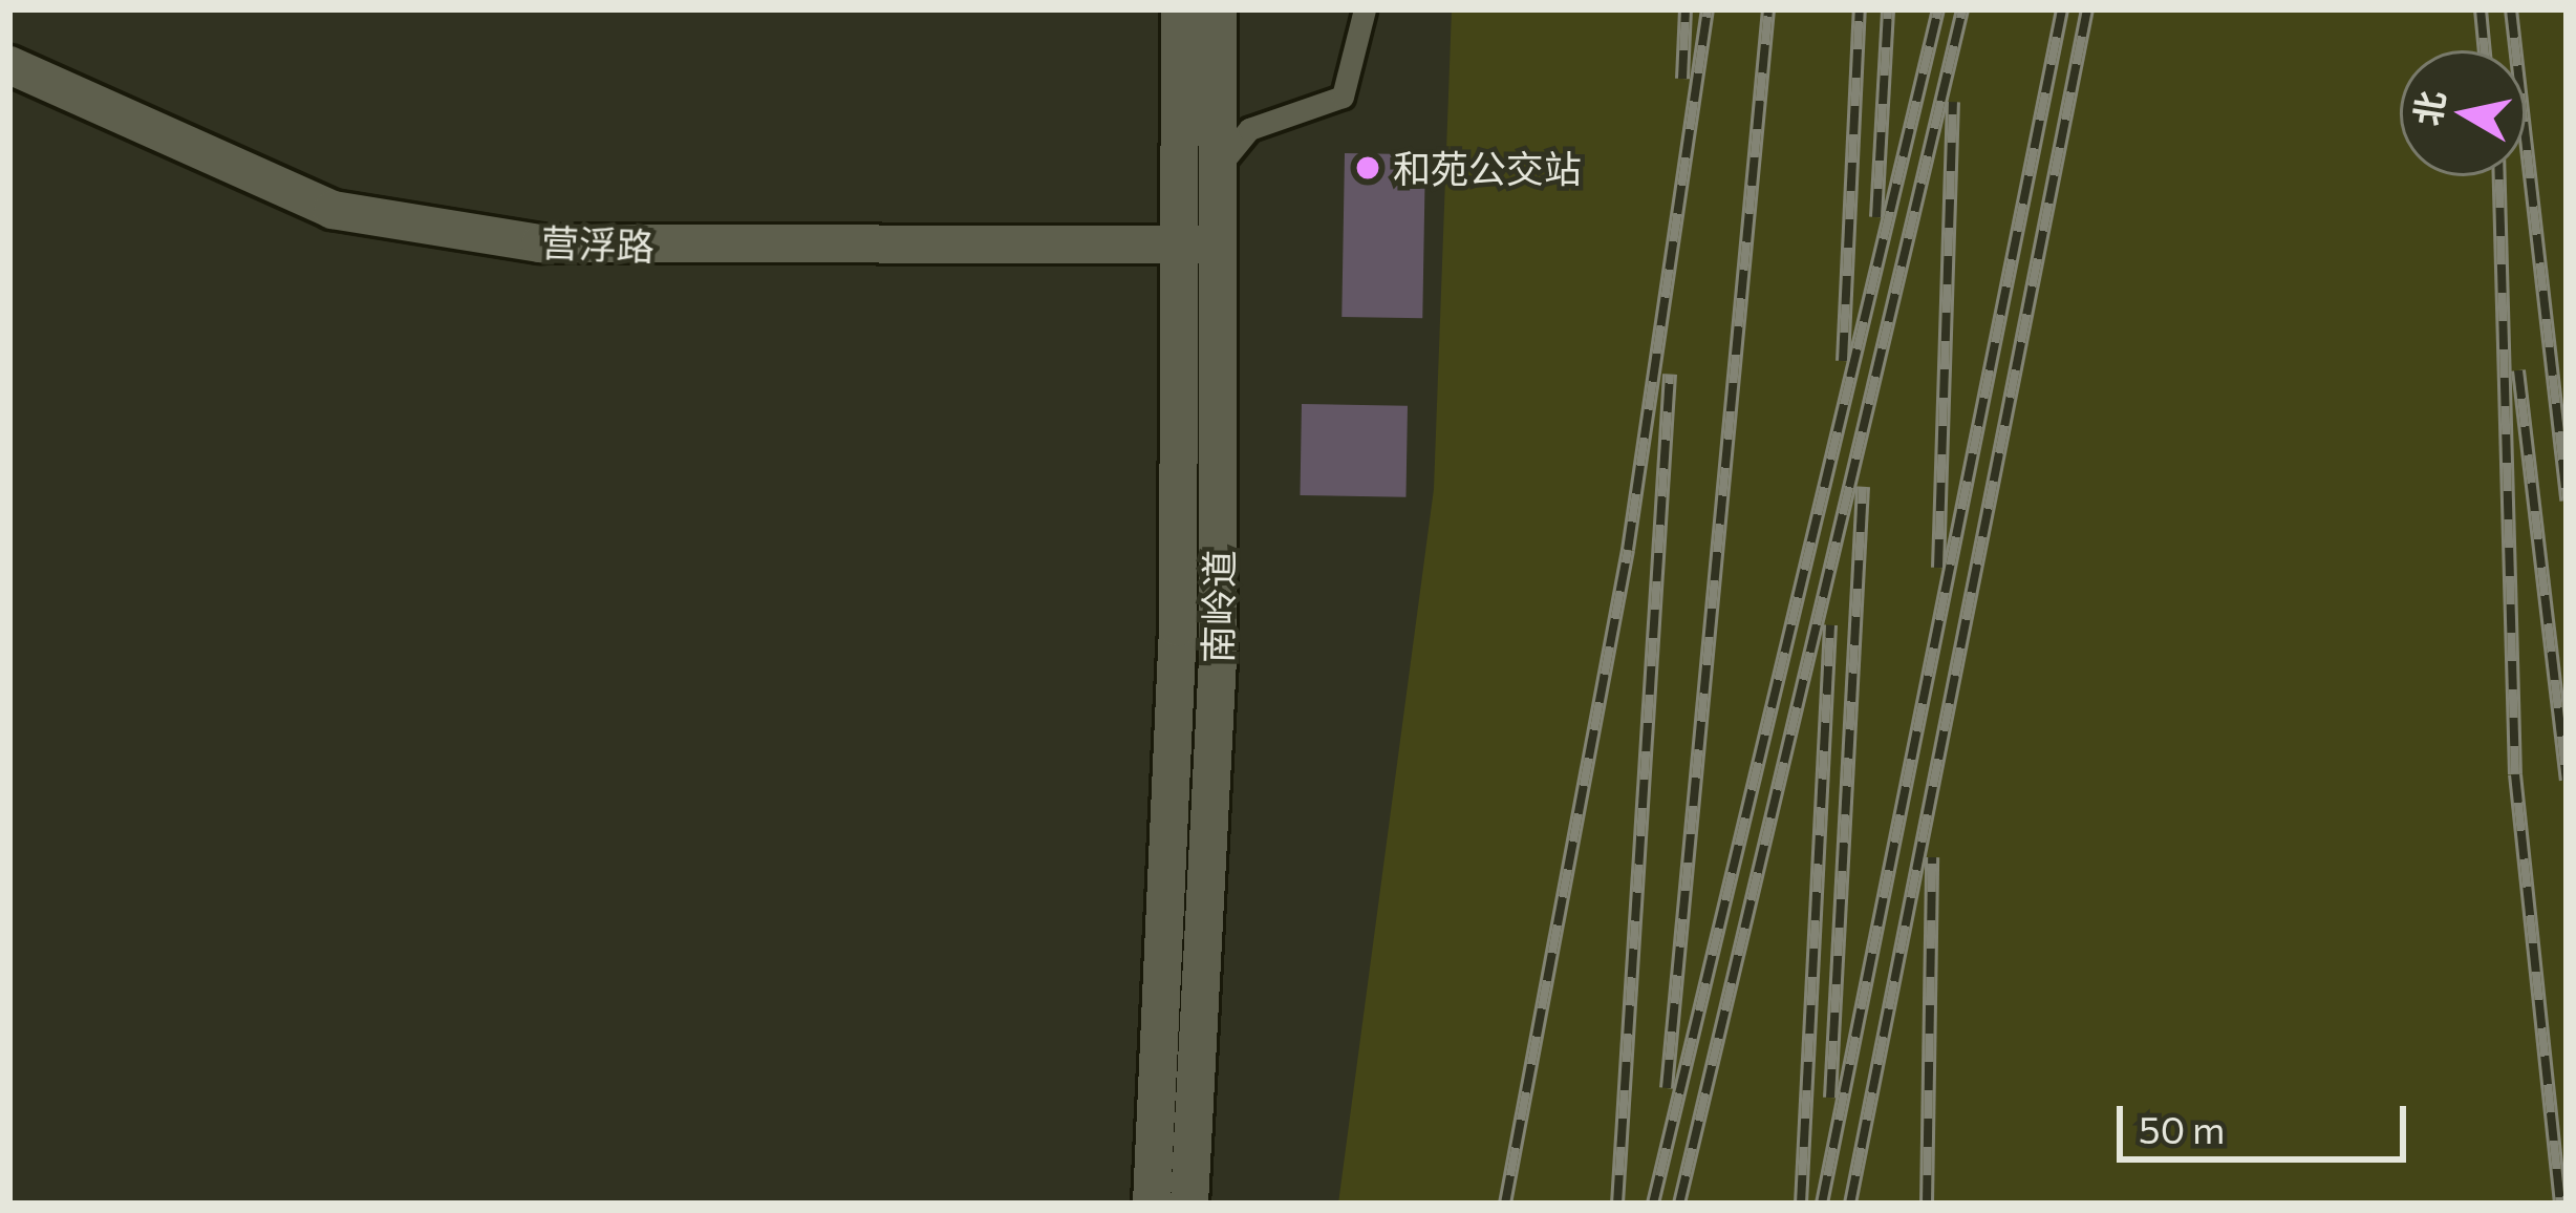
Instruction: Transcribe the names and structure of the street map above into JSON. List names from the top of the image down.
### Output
{
  "streets": {
    "street": ["营浮路", "南岭道"]
  },
  "crossings": [
    ["营浮路", "南岭道"]
  ],
  "places": ["和苑公交站"],
  "scale_bar": "50 m",
  "north": "left"
}
